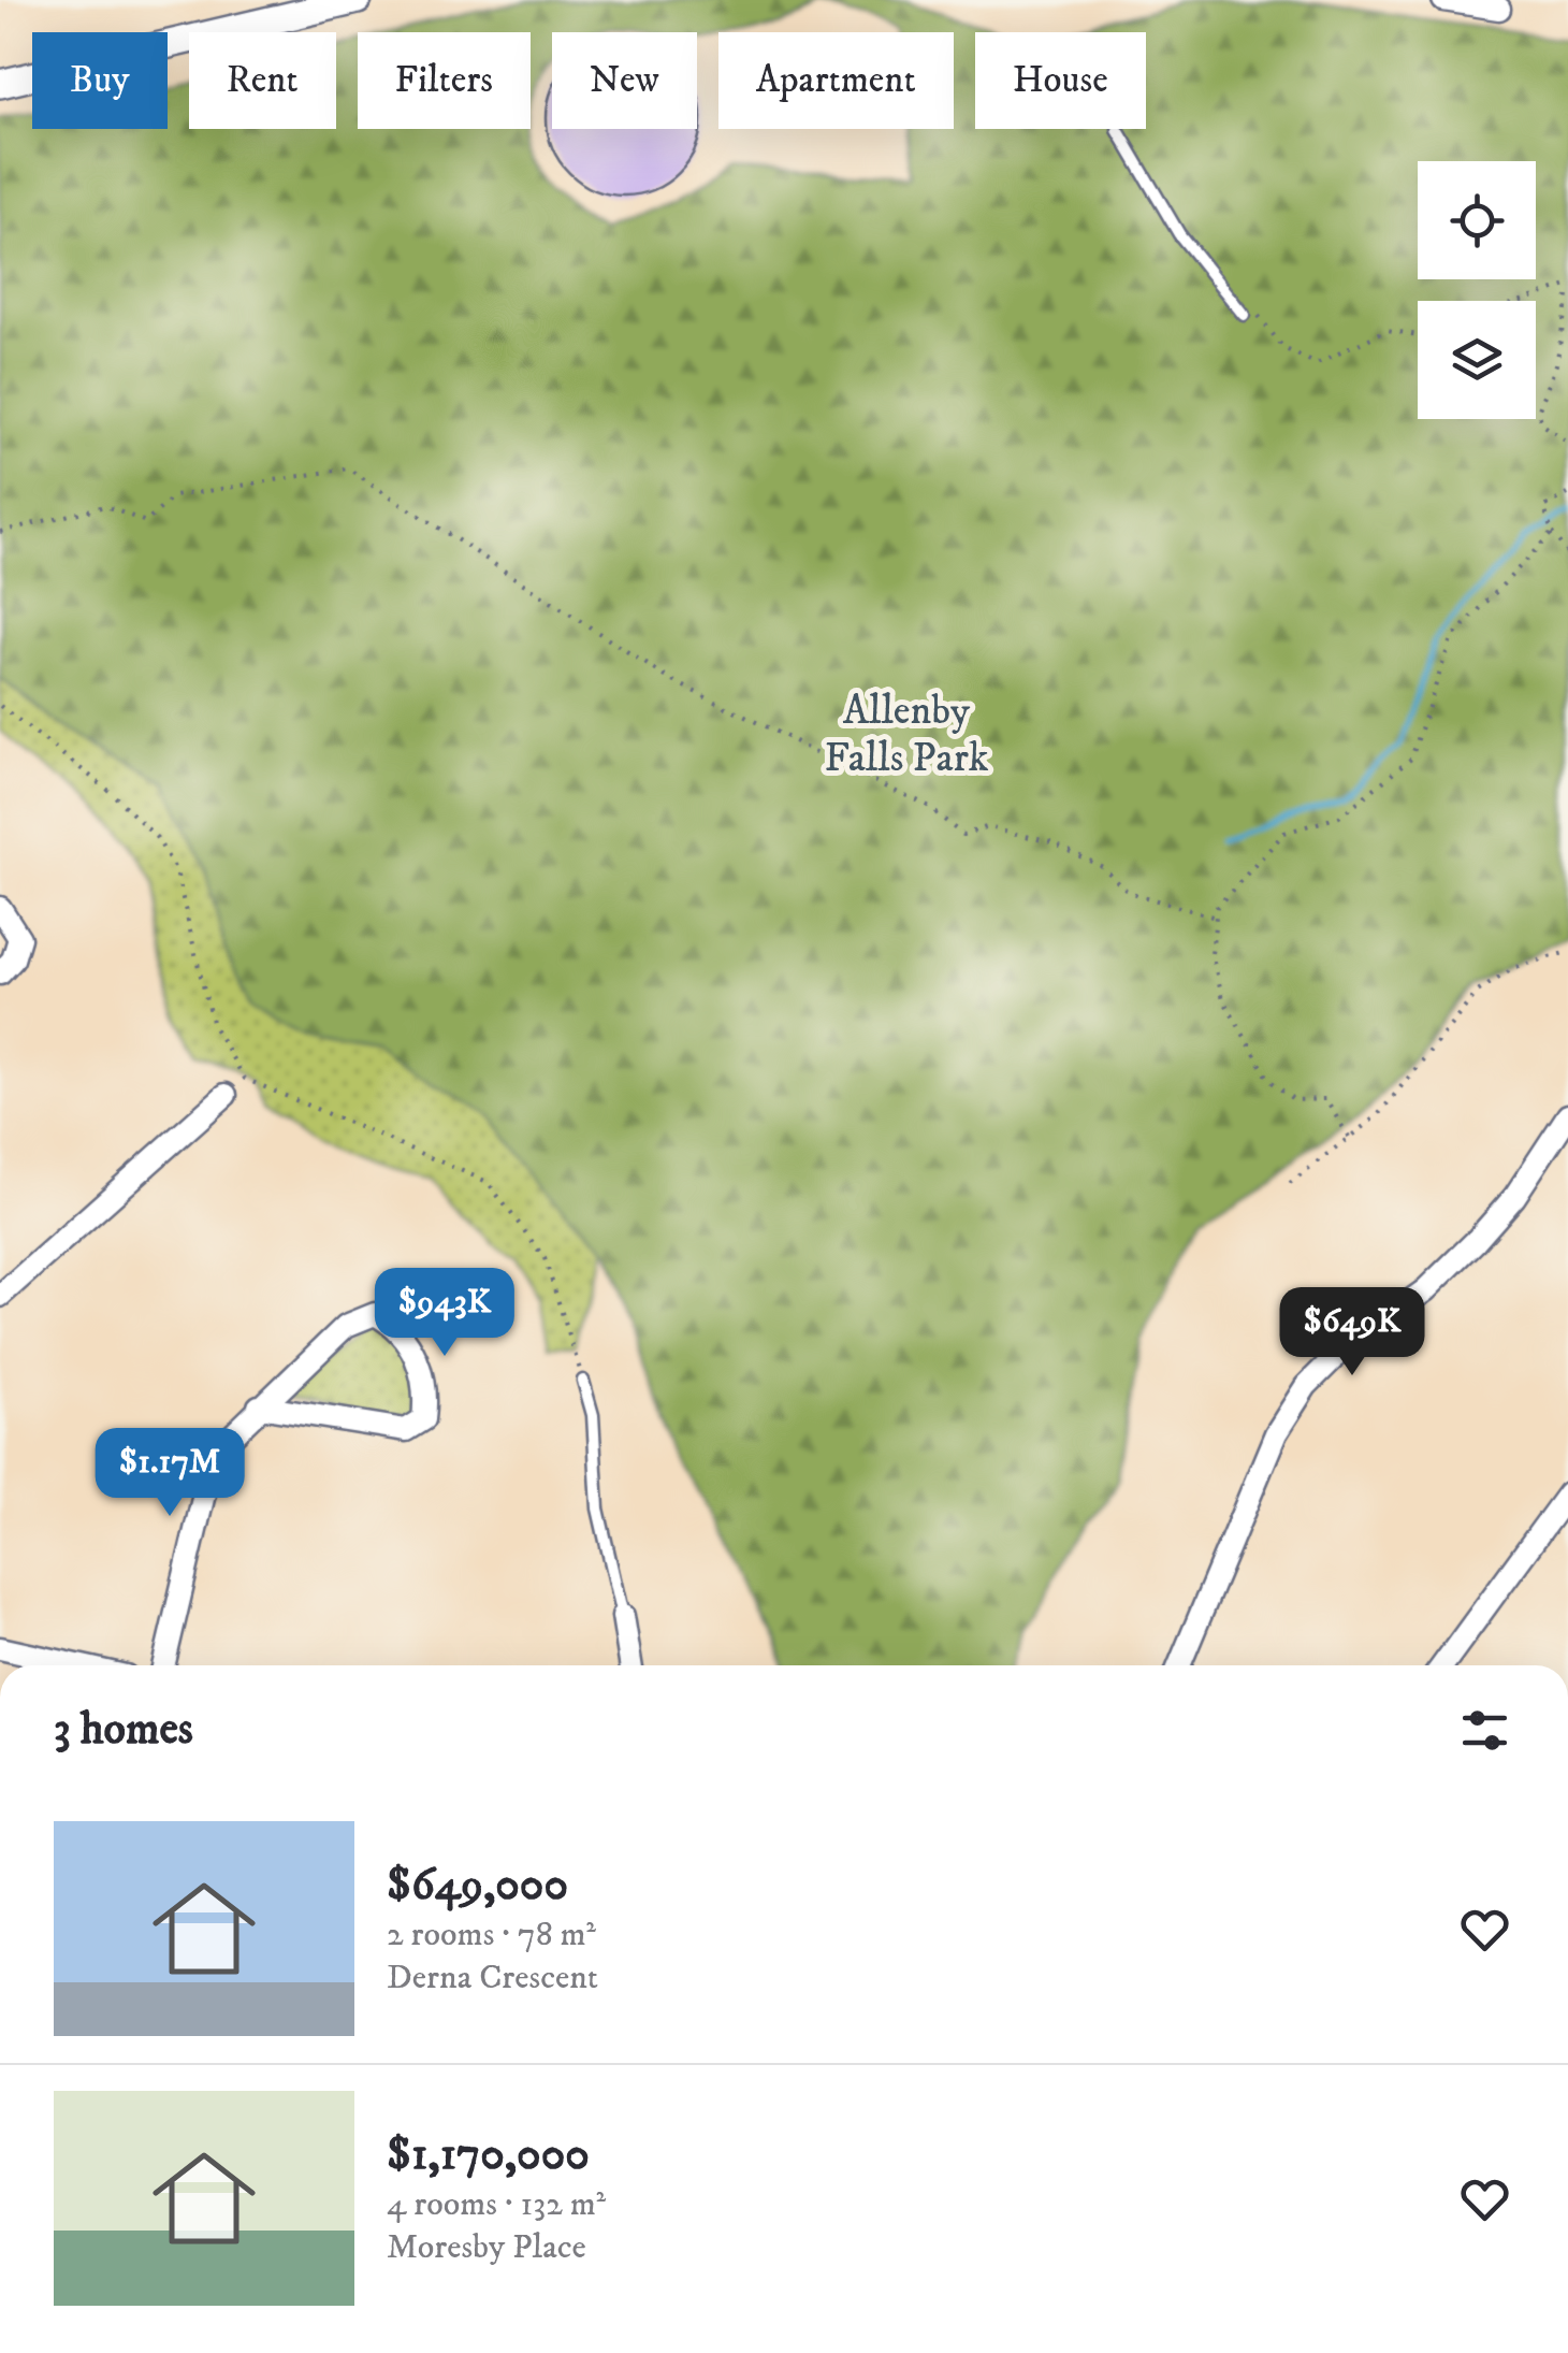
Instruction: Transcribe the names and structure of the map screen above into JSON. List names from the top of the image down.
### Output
{
  "parks": ["Allenby Falls Park"],
  "page": {
    "chip": [
      "Buy",
      "Rent",
      "Filters",
      "New",
      "Apartment",
      "House"
    ],
    "price": ["$943K", "$649K", "$1.17M"],
    "heading": "3 homes",
    "list": [
      {
        "name": "$649,000",
        "note": "2 rooms · 78 m² · Derna Crescent"
      },
      {
        "name": "$1,170,000",
        "note": "4 rooms · 132 m² · Moresby Place"
      }
    ]
  }
}
